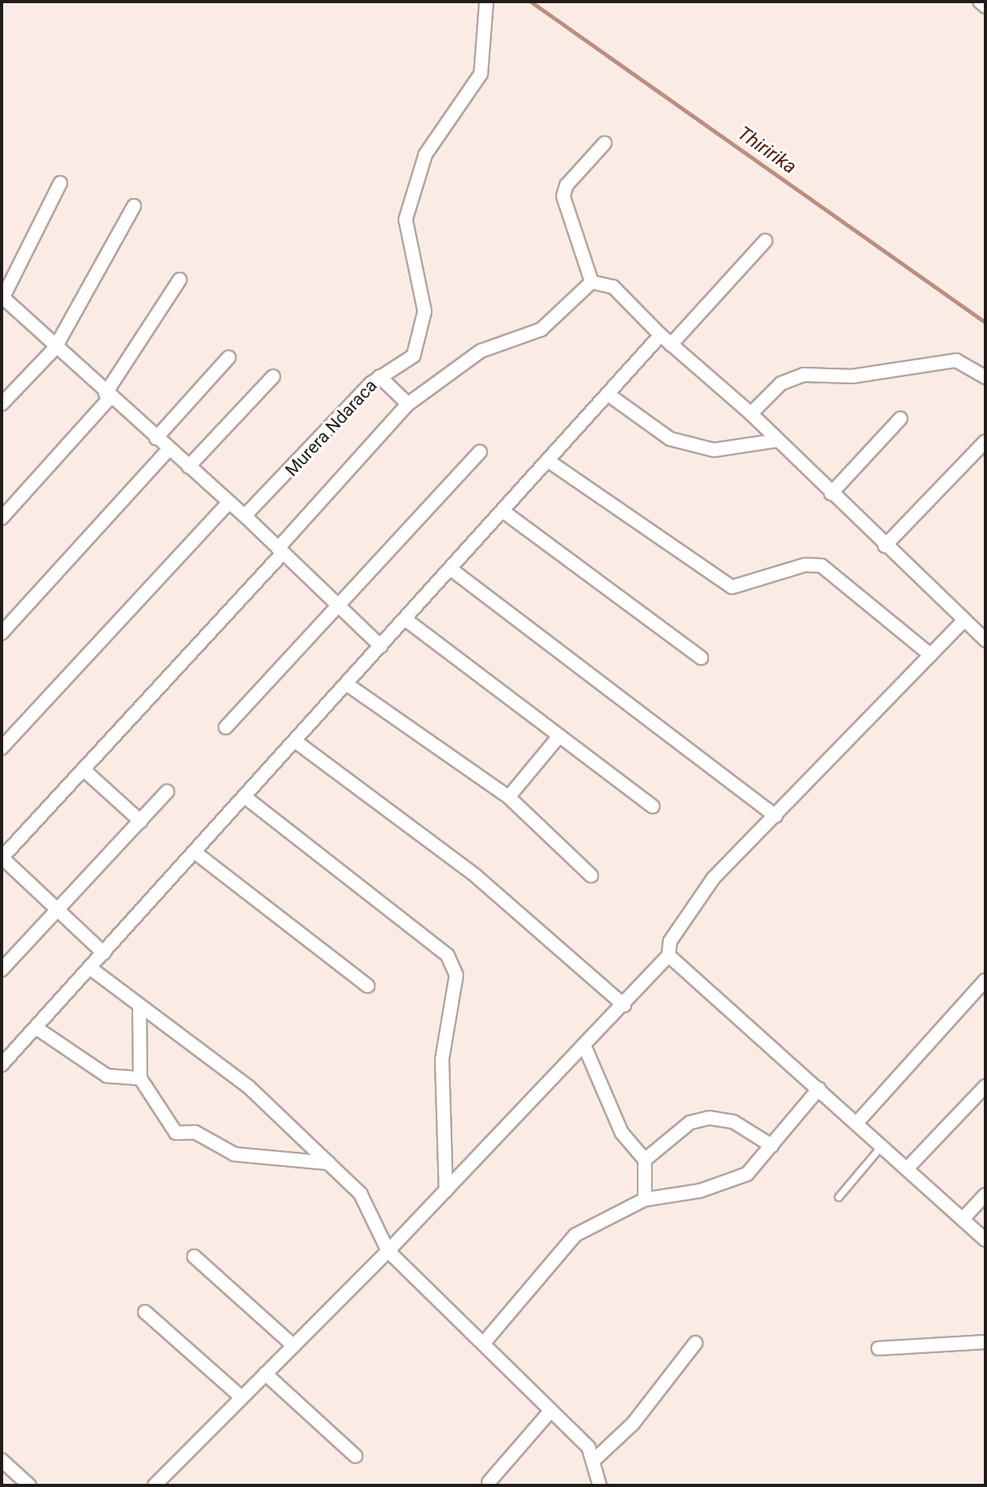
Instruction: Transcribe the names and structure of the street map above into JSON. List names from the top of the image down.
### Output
{
  "streets": {
    "street": ["Murera Ndaraca"]
  },
  "water": ["Thiririka"]
}
